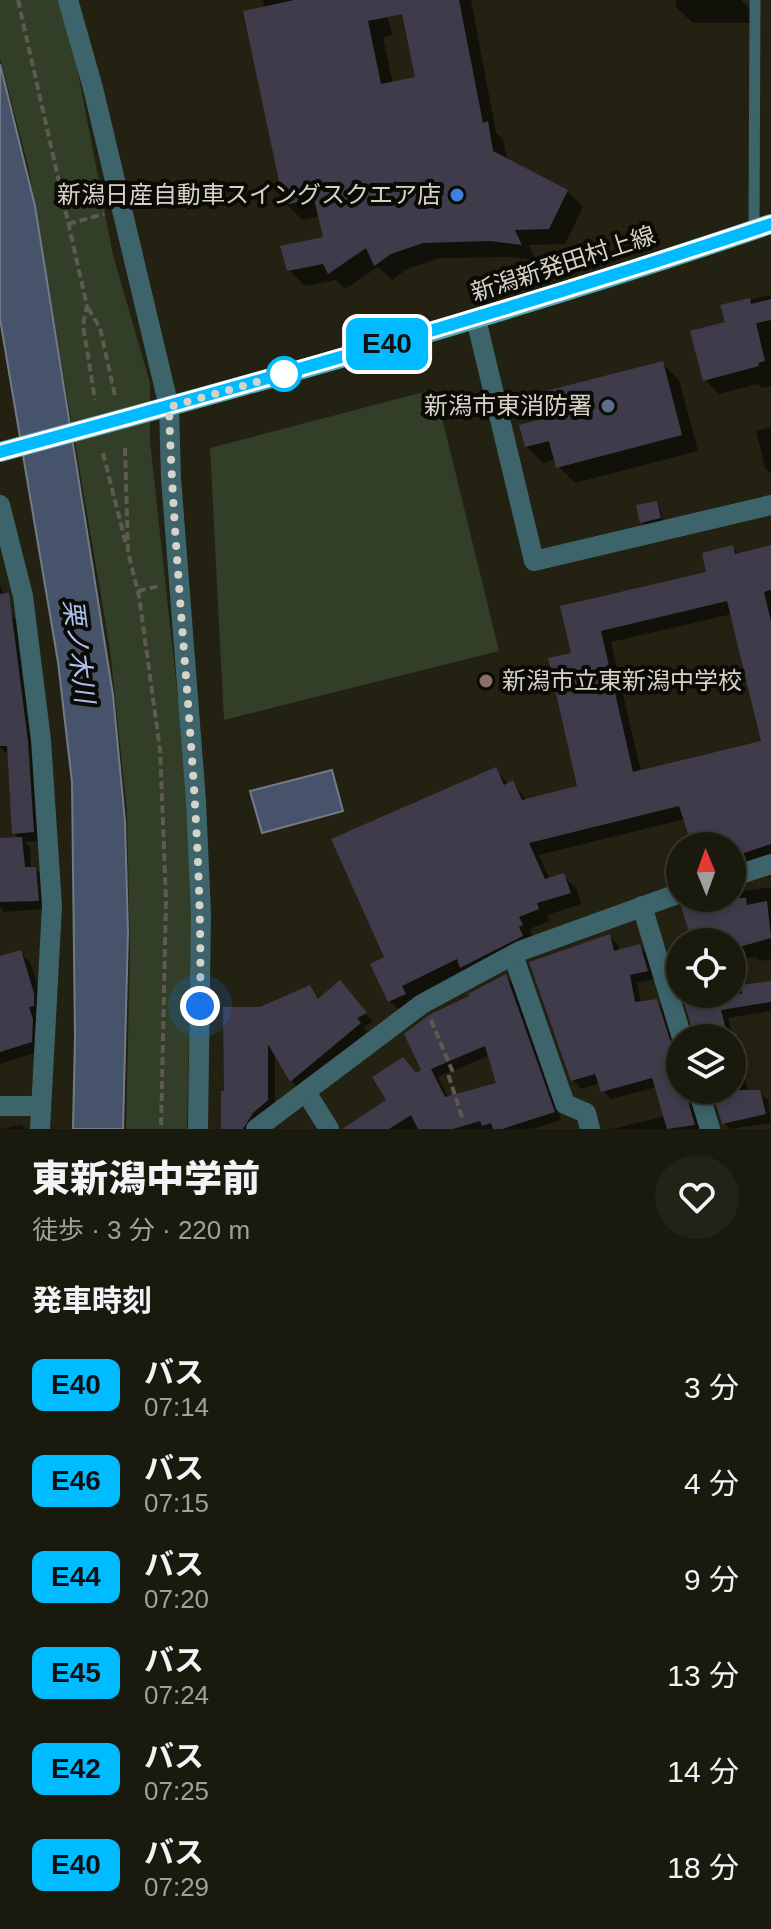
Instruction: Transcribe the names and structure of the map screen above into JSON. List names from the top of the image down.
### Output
{
  "streets": {
    "main road": ["新潟新発田村上線"]
  },
  "water": ["栗ノ木川"],
  "places": ["新潟日産自動車スイングスクエア店", "新潟市東消防署", "新潟市立東新潟中学校"],
  "lines": ["bus line E40"],
  "north": "top",
  "page": {
    "on_map": "E40",
    "heading": [
      ["東新潟中学前", "徒歩 · 3 分 · 220 m"],
      "発車時刻"
    ],
    "list": [
      {
        "mark": "E40",
        "name": "バス",
        "note": "07:14",
        "value": "3 分"
      },
      {
        "mark": "E46",
        "name": "バス",
        "note": "07:15",
        "value": "4 分"
      },
      {
        "mark": "E44",
        "name": "バス",
        "note": "07:20",
        "value": "9 分"
      },
      {
        "mark": "E45",
        "name": "バス",
        "note": "07:24",
        "value": "13 分"
      },
      {
        "mark": "E42",
        "name": "バス",
        "note": "07:25",
        "value": "14 分"
      },
      {
        "mark": "E40",
        "name": "バス",
        "note": "07:29",
        "value": "18 分"
      }
    ]
  }
}
